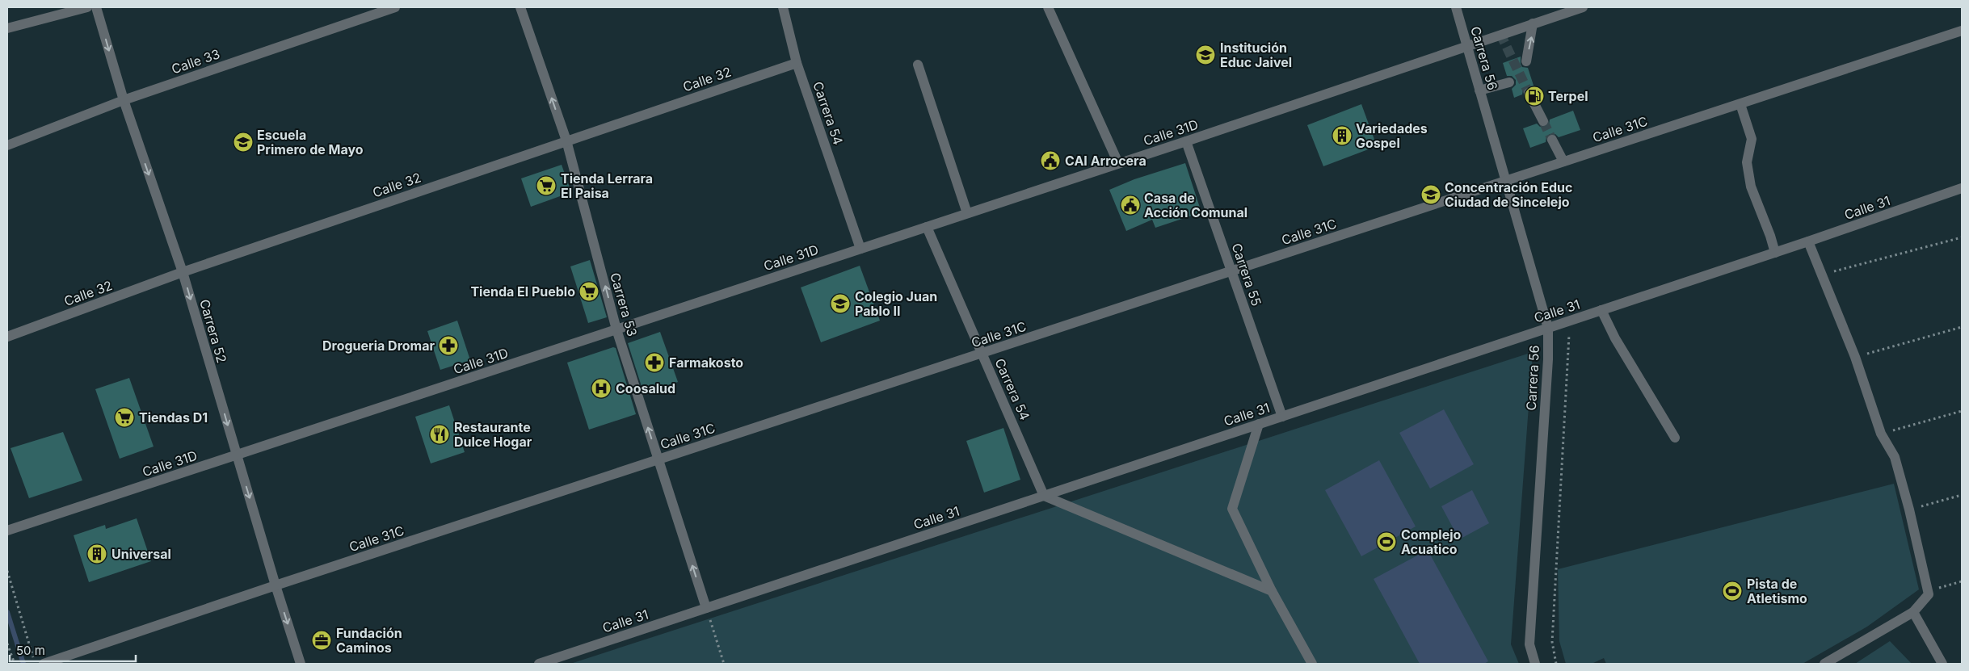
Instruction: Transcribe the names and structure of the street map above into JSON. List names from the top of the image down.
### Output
{
  "streets": {
    "street": [
      "Carrera 56",
      "Calle 33",
      "Calle 32",
      "Carrera 54",
      "Calle 31C",
      "Calle 31D",
      "Calle 31",
      "Carrera 55",
      "Carrera 53",
      "Carrera 52"
    ]
  },
  "crossings": [
    ["Carrera 56", "Calle 31C"],
    ["Carrera 56", "Calle 31D"],
    ["Carrera 56", "Calle 31"],
    ["Calle 33", "Carrera 52"],
    ["Calle 32", "Carrera 54"],
    ["Calle 32", "Carrera 53"],
    ["Calle 32", "Carrera 52"],
    ["Carrera 54", "Calle 31C"],
    ["Carrera 54", "Calle 31D"],
    ["Carrera 54", "Calle 31"],
    ["Calle 31C", "Carrera 55"],
    ["Calle 31C", "Carrera 53"],
    ["Calle 31C", "Carrera 52"],
    ["Calle 31D", "Carrera 55"],
    ["Calle 31D", "Carrera 53"],
    ["Calle 31D", "Carrera 52"],
    ["Calle 31", "Carrera 55"],
    ["Calle 31", "Carrera 53"]
  ],
  "one_way": ["Carrera 53", "Carrera 52"],
  "places": {
    "school or university": [
      "Institución Educ Jaivel",
      "Escuela Primero de Mayo",
      "Concentración Educ Ciudad de Sincelejo",
      "Colegio Juan Pablo II"
    ],
    "fuel station": ["Terpel"],
    "building": ["Variedades Gospel", "Universal"],
    "public building": ["CAI Arrocera", "Casa de Acción Comunal"],
    "supermarket": ["Tienda Lerrara El Paisa", "Tienda El Pueblo", "Tiendas D1"],
    "pharmacy": ["Drogueria Dromar", "Farmakosto"],
    "hospital": ["Coosalud"],
    "restaurant": ["Restaurante Dulce Hogar"],
    "sports": ["Complejo Acuatico", "Pista de Atletismo"],
    "office": ["Fundación Caminos"]
  },
  "scale_bar": "50 m"
}
